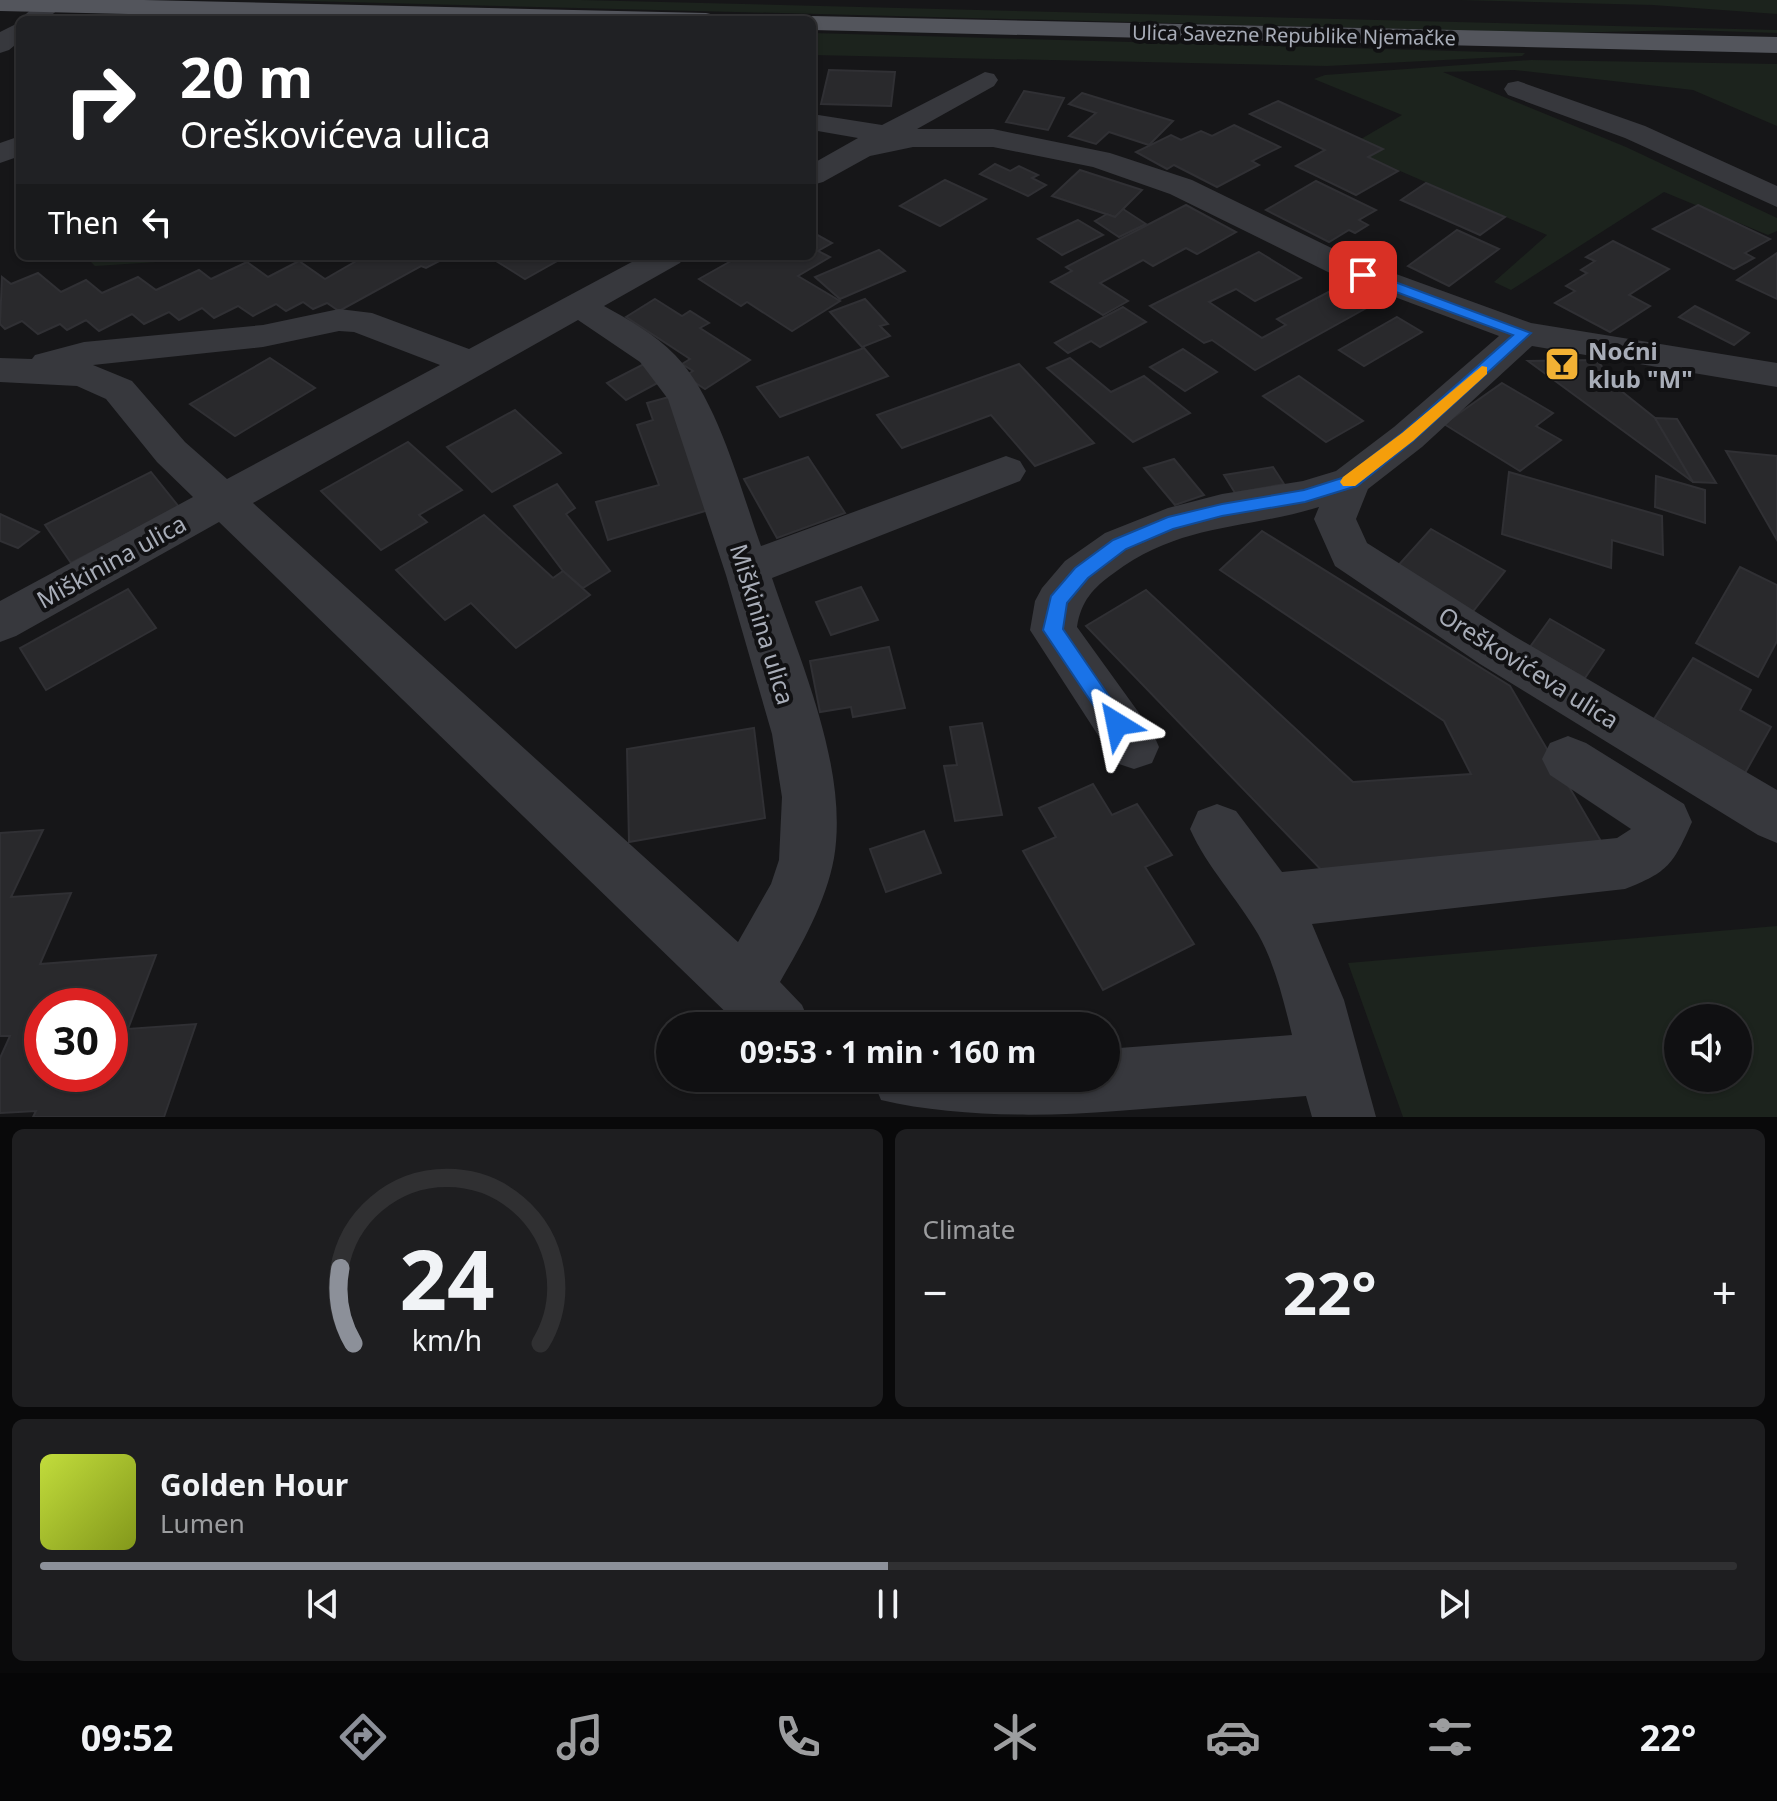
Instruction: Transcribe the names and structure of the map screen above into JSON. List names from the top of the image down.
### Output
{
  "streets": {
    "main road": ["Ulica Savezne Republike Njemačke"],
    "street": ["Miškinina ulica", "Oreškovićeva ulica"]
  },
  "places": {
    "bar": ["Noćni klub \"M\""]
  },
  "page": {
    "turn": ["20 m", "Oreškovićeva ulica"],
    "then": "Then",
    "limit": "30",
    "trip": "09:53 · 1 min · 160 m",
    "tile": "Climate",
    "heat": ["−", "22°", "+"],
    "song": ["Golden Hour", "Lumen"],
    "tabs": ["09:52", "22°"],
    "gauge": ["24", "km/h"]
  }
}
